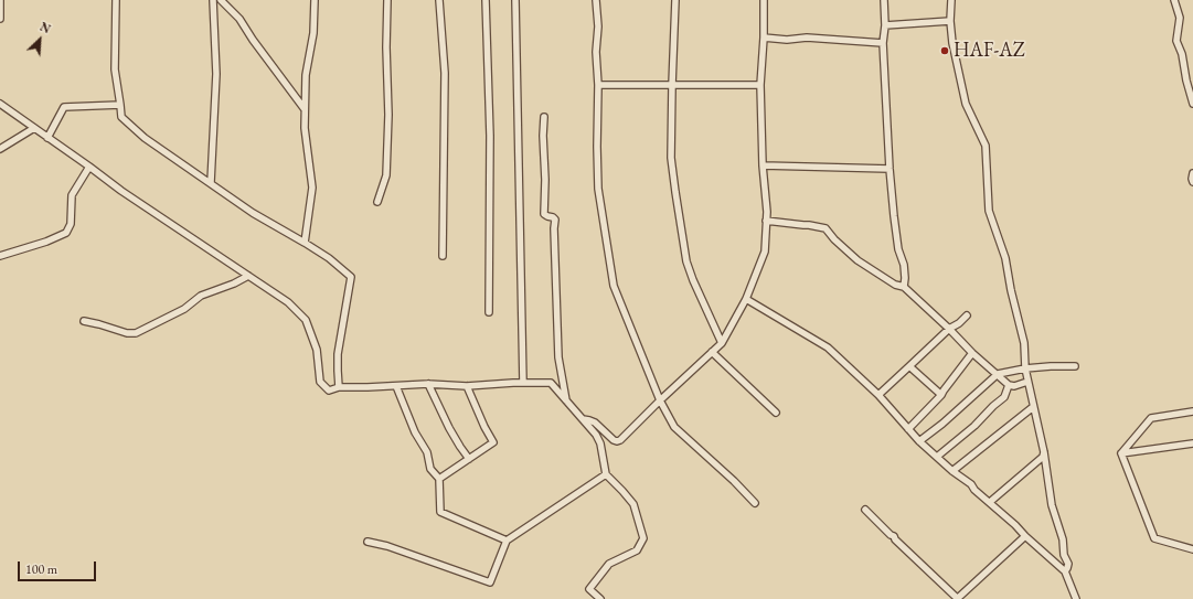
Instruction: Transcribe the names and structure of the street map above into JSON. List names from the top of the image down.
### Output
{
  "places": ["HAF-AZ"],
  "scale_bar": "100 m",
  "north": "top right"
}
